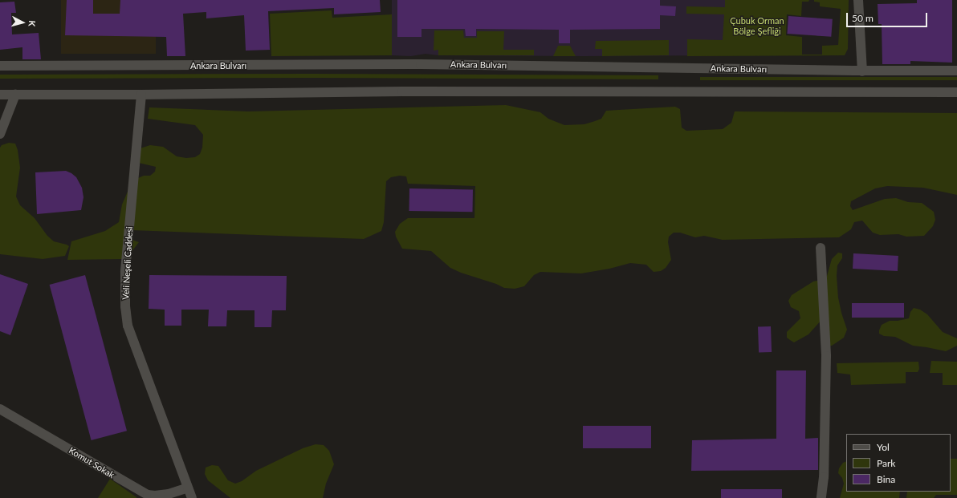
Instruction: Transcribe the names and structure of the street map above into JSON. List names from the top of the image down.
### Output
{
  "streets": {
    "main road": ["Ankara Bulvarı", "Veli Neşeli Caddesi", "Komut Sokak"]
  },
  "crossings": [
    ["Veli Neşeli Caddesi", "Komut Sokak"]
  ],
  "parks": ["Çubuk Orman Bölge Şefliği"],
  "legend": ["Yol", "Park", "Bina"],
  "scale_bar": "50 m",
  "north": "right"
}
